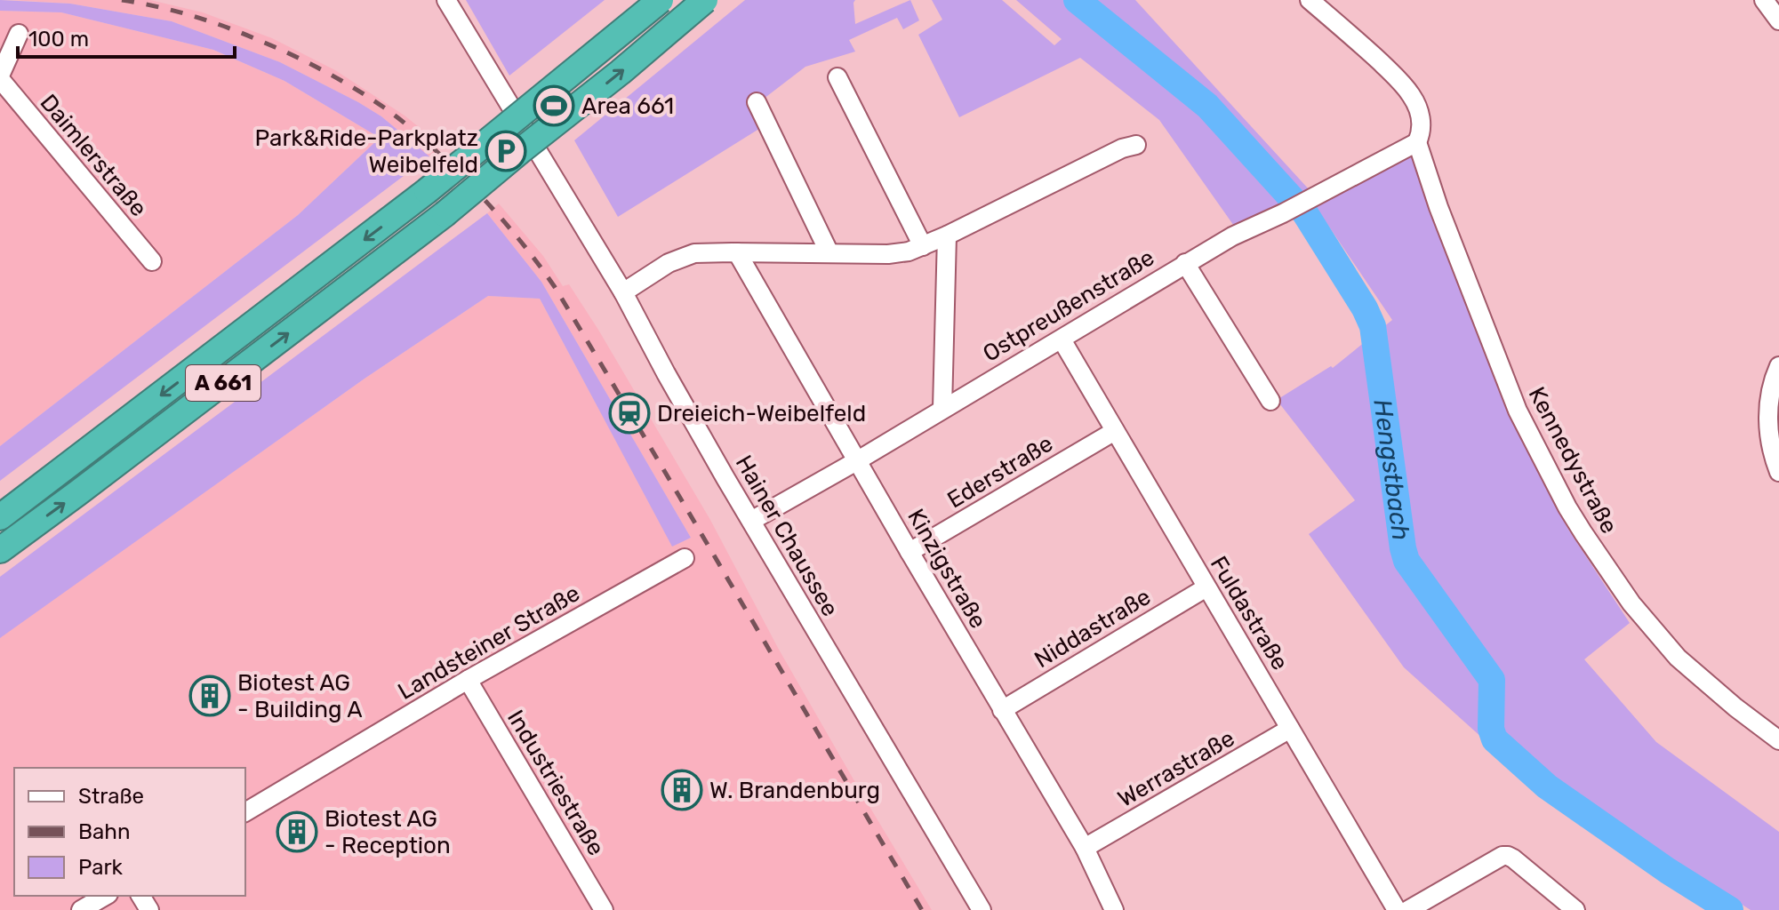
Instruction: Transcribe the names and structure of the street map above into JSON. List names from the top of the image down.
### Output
{
  "streets": {
    "highway": ["A 661"],
    "street": [
      "Daimlerstraße",
      "Ostpreußenstraße",
      "Kennedystraße",
      "Ederstraße",
      "Hainer Chaussee",
      "Kinzigstraße",
      "Fuldastraße",
      "Niddastraße",
      "Landsteiner Straße",
      "Werrastraße",
      "Industriestraße"
    ]
  },
  "crossings": [
    ["Ostpreußenstraße", "Kennedystraße"],
    ["Ostpreußenstraße", "Hainer Chaussee"],
    ["Ostpreußenstraße", "Kinzigstraße"],
    ["Ostpreußenstraße", "Fuldastraße"],
    ["Ederstraße", "Kinzigstraße"],
    ["Ederstraße", "Fuldastraße"],
    ["Kinzigstraße", "Niddastraße"],
    ["Kinzigstraße", "Werrastraße"],
    ["Fuldastraße", "Niddastraße"],
    ["Fuldastraße", "Werrastraße"],
    ["Landsteiner Straße", "Industriestraße"]
  ],
  "water": ["Hengstbach"],
  "places": {
    "sports": ["Area 661"],
    "parking": ["Park&Ride-Parkplatz Weibelfeld"],
    "station": ["Dreieich-Weibelfeld"],
    "building": ["Biotest AG - Building A", "W. Brandenburg", "Biotest AG - Reception"]
  },
  "legend": ["Straße", "Bahn", "Park"],
  "scale_bar": "100 m"
}
